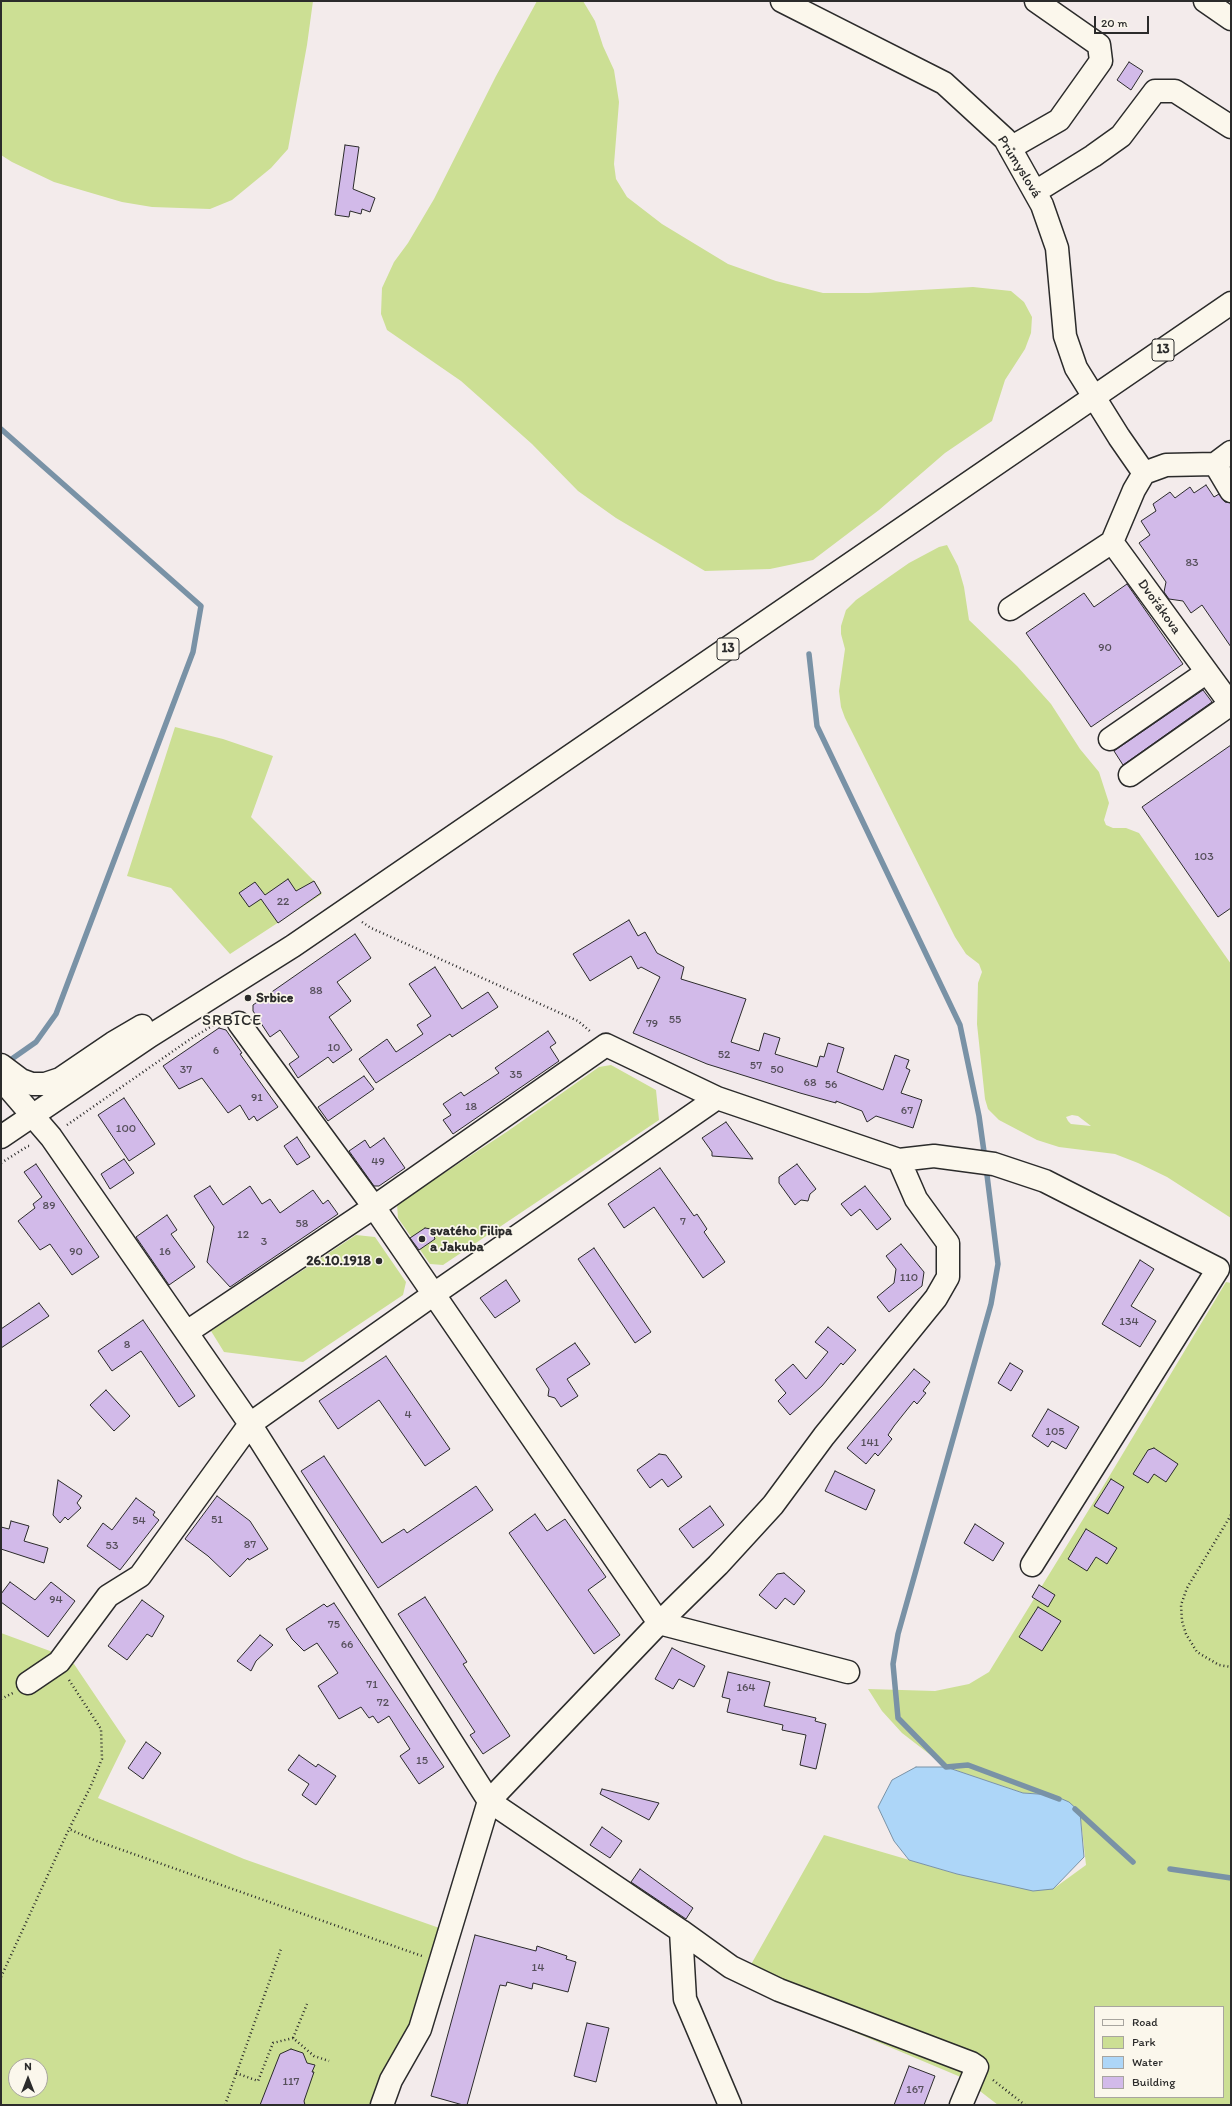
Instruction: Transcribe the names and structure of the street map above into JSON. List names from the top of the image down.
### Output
{
  "streets": {
    "street": ["Průmyslová", "13", "Dvořákova"]
  },
  "crossings": [
    ["Průmyslová", "13"]
  ],
  "districts": ["SRBICE"],
  "places": ["Srbice", "svatého Filipa a Jakuba", "26.10.1918"],
  "house_numbers": [
    "83",
    "90",
    "103",
    "22",
    "88",
    "55",
    "79",
    "10",
    "6",
    "52",
    "57",
    "37",
    "50",
    "35",
    "68",
    "56",
    "91",
    "18",
    "67",
    "100",
    "49",
    "89",
    "7",
    "58",
    "12",
    "3",
    "90",
    "16",
    "110",
    "134",
    "8",
    "4",
    "105",
    "141",
    "51",
    "54",
    "87",
    "53",
    "94",
    "75",
    "66",
    "71",
    "164",
    "72",
    "15",
    "14",
    "117",
    "167"
  ],
  "legend": [
    "Road",
    "Park",
    "Water",
    "Building"
  ],
  "scale_bar": "20 m",
  "north": "top"
}
